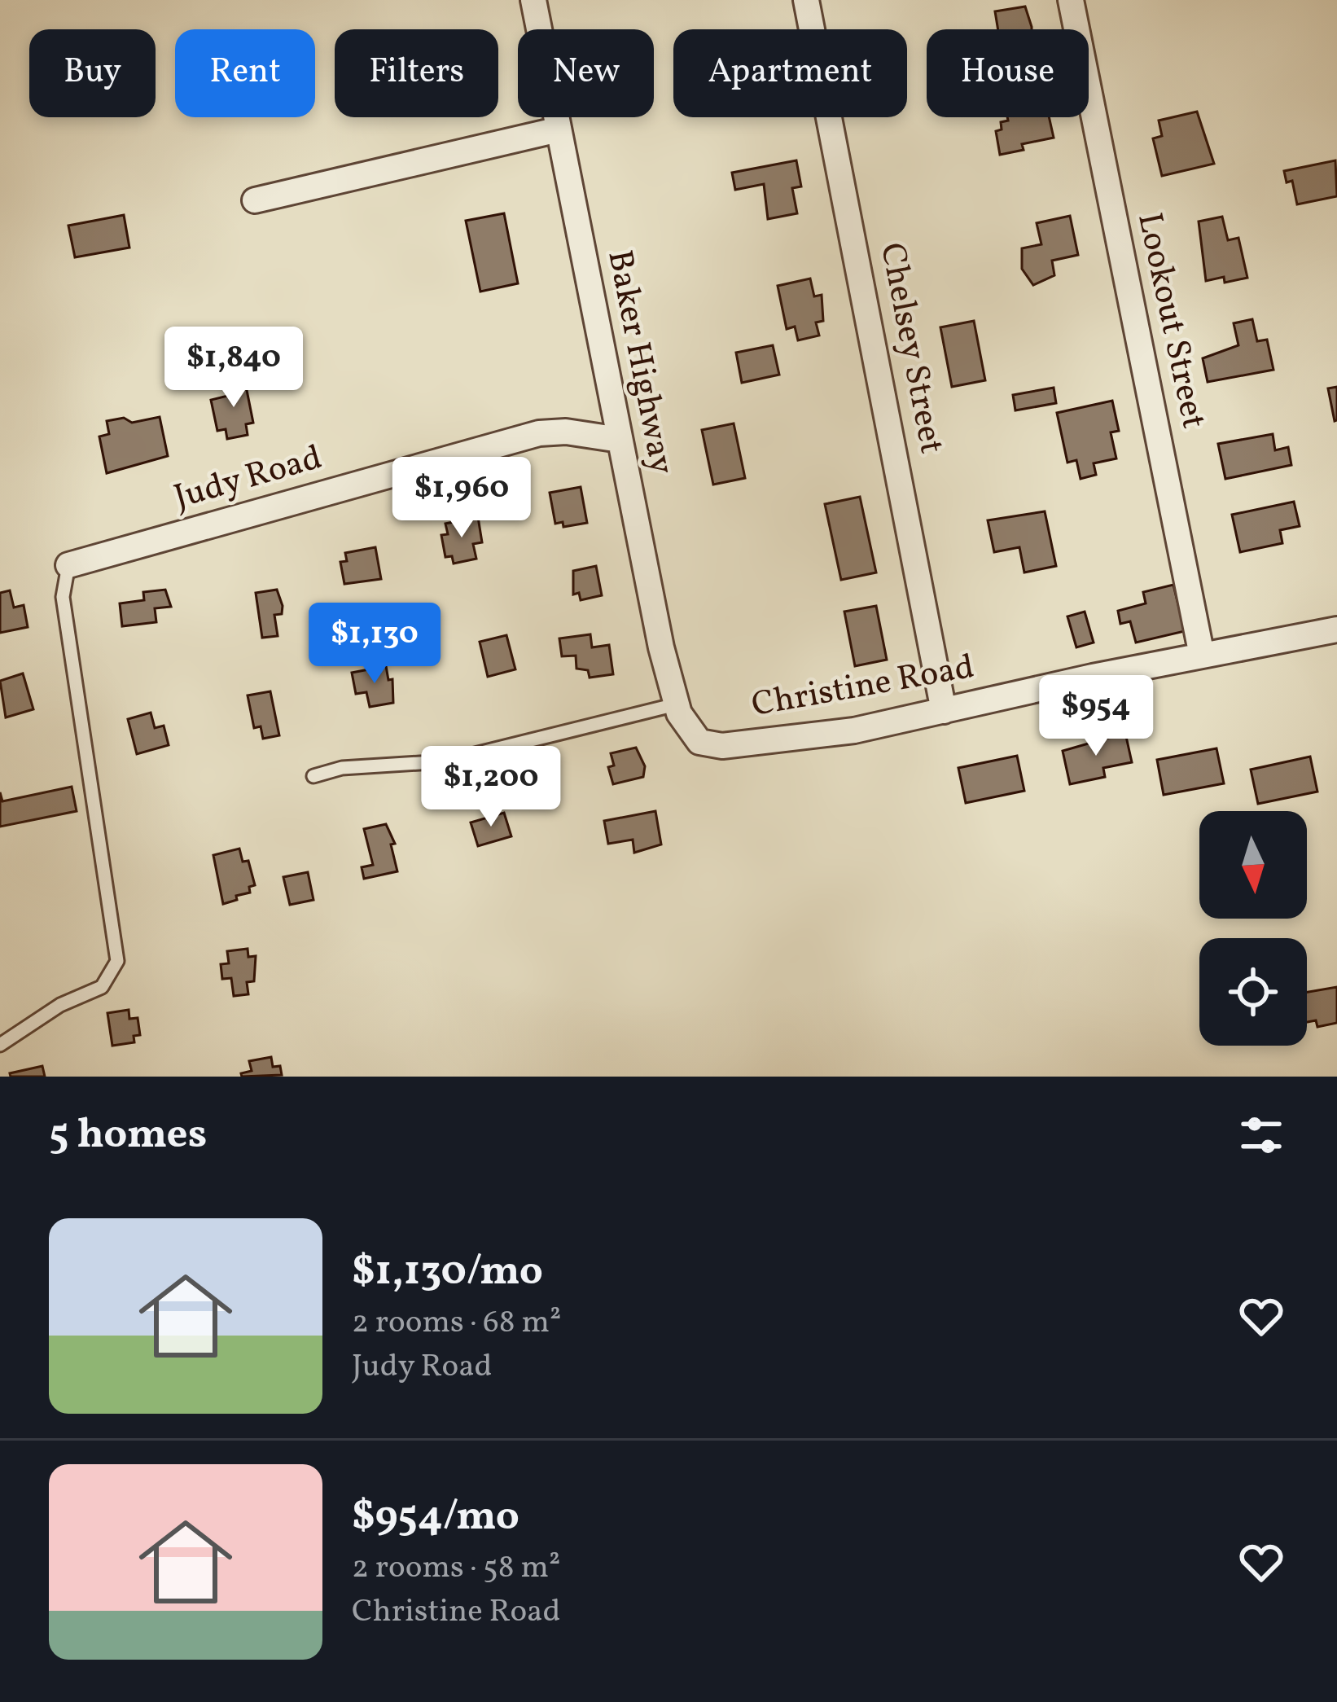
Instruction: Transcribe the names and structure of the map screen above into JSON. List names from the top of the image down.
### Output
{
  "streets": {
    "street": [
      "Lookout Street",
      "Chelsey Street",
      "Baker Highway",
      "Judy Road",
      "Christine Road"
    ]
  },
  "crossings": [
    ["Lookout Street", "Christine Road"],
    ["Chelsey Street", "Christine Road"],
    ["Baker Highway", "Judy Road"],
    ["Baker Highway", "Christine Road"]
  ],
  "north": "bottom",
  "page": {
    "chip": [
      "Buy",
      "Rent",
      "Filters",
      "New",
      "Apartment",
      "House"
    ],
    "price": [
      "$1,840",
      "$1,960",
      "$1,130",
      "$954",
      "$1,200"
    ],
    "heading": "5 homes",
    "list": [
      {
        "name": "$1,130/mo",
        "note": "2 rooms · 68 m² · Judy Road"
      },
      {
        "name": "$954/mo",
        "note": "2 rooms · 58 m² · Christine Road"
      }
    ]
  }
}
